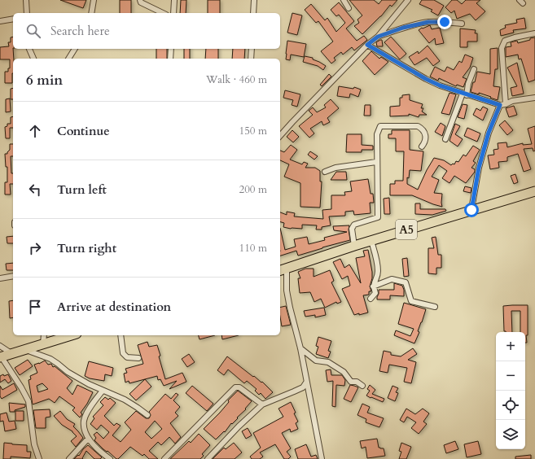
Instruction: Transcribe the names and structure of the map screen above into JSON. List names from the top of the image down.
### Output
{
  "streets": {
    "highway": ["A5"]
  },
  "page": {
    "search": "Search here",
    "heading": ["6 min", "Walk · 460 m"],
    "list": [
      ["Continue", "150 m"],
      ["Turn left", "200 m"],
      ["Turn right", "110 m"],
      "Arrive at destination"
    ],
    "map_buttons": ["+", "−"]
  }
}
